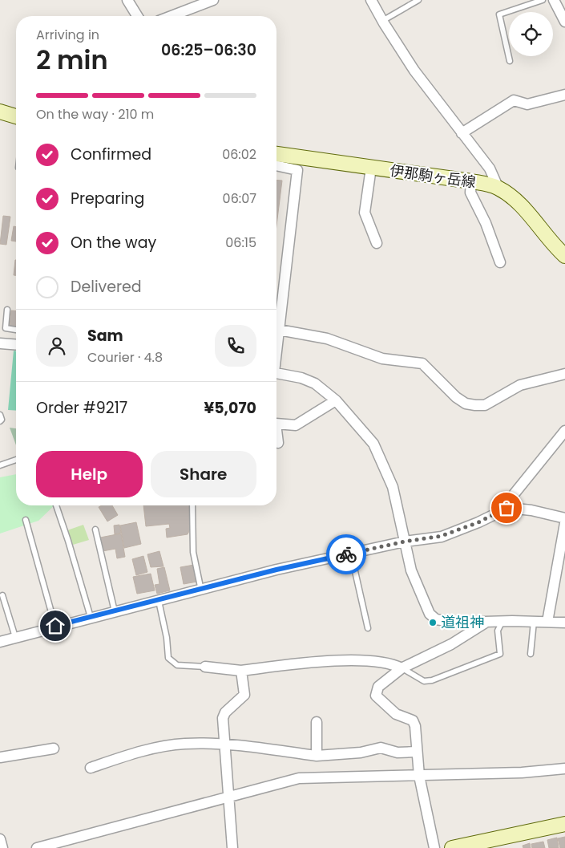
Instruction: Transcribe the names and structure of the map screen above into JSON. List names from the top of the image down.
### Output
{
  "streets": {
    "main road": ["伊那駒ヶ岳線"]
  },
  "places": ["道祖神"],
  "page": {
    "heading": ["2 min", "Arriving in", "06:25–06:30"],
    "panel": [
      "Sam",
      "Courier · 4.8",
      "Order #9217",
      "¥5,070"
    ],
    "bar": "On the way · 210 m",
    "list": [
      ["Confirmed", "06:02"],
      ["Preparing", "06:07"],
      ["On the way", "06:15"],
      "Delivered"
    ],
    "buttons": ["Help", "Share"]
  }
}
